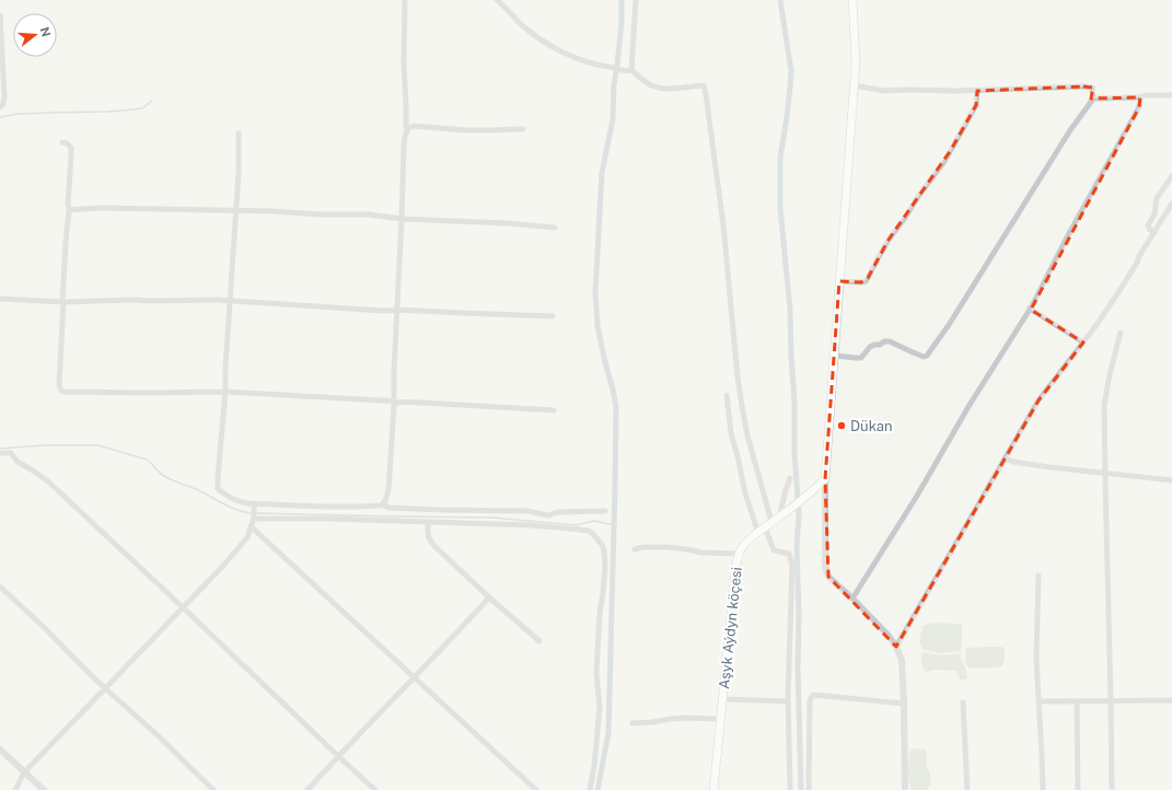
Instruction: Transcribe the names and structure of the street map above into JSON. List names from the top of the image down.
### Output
{
  "streets": {
    "main road": ["Aşyk Aýdyn köçesi"]
  },
  "places": ["Dükan"],
  "north": "right"
}
